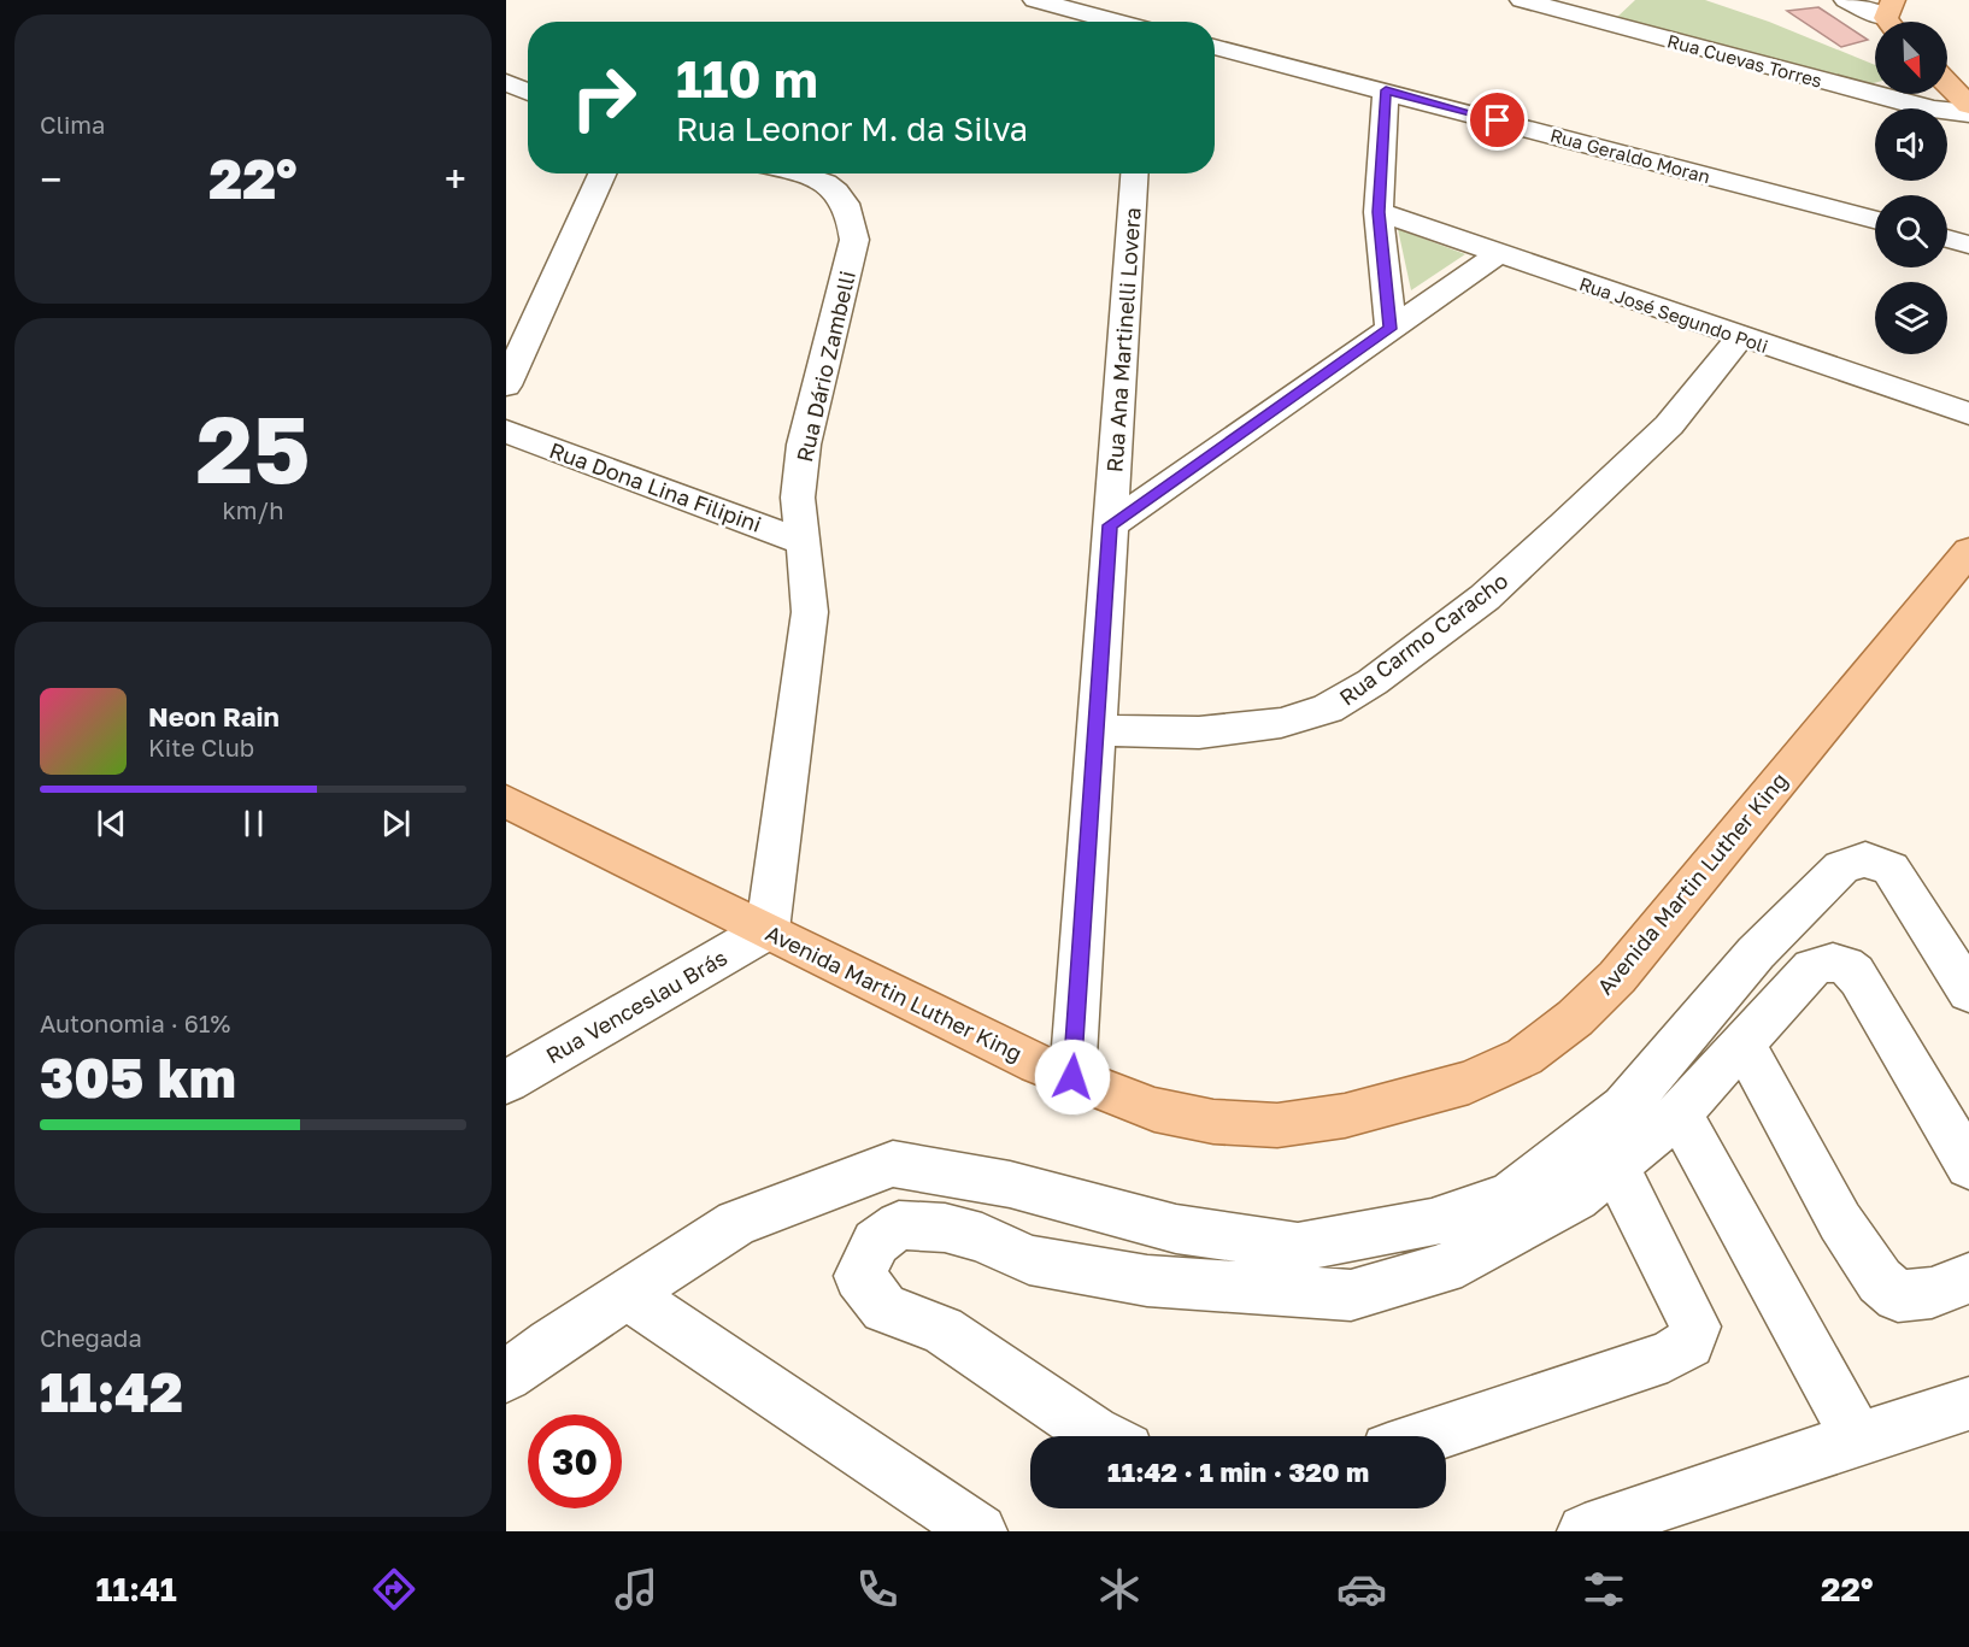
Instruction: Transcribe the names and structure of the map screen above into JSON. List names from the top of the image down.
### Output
{
  "streets": {
    "main road": ["Avenida Martin Luther King"],
    "street": [
      "Rua Cuevas Torres",
      "Rua Geraldo Moran",
      "Rua José Segundo Poli",
      "Rua Ana Martinelli Lovera",
      "Rua Dário Zambelli",
      "Rua Dona Lina Filipini",
      "Rua Carmo Caracho",
      "Rua Venceslau Brás"
    ]
  },
  "crossings": [
    ["Rua José Segundo Poli", "Rua Carmo Caracho"],
    ["Rua Ana Martinelli Lovera", "Rua Carmo Caracho"],
    ["Rua Ana Martinelli Lovera", "Avenida Martin Luther King"],
    ["Rua Dário Zambelli", "Rua Dona Lina Filipini"],
    ["Rua Dário Zambelli", "Avenida Martin Luther King"],
    ["Rua Dário Zambelli", "Rua Venceslau Brás"],
    ["Avenida Martin Luther King", "Rua Venceslau Brás"]
  ],
  "north": "bottom right",
  "page": {
    "tile": [
      "Clima",
      ["25", "km/h"],
      ["Autonomia · 61%", "305 km"],
      ["Chegada", "11:42"]
    ],
    "turn": ["110 m", "Rua Leonor M. da Silva"],
    "heat": ["−", "22°", "+"],
    "song": ["Neon Rain", "Kite Club"],
    "limit": "30",
    "trip": "11:42 · 1 min · 320 m",
    "tabs": ["11:41", "22°"]
  }
}
